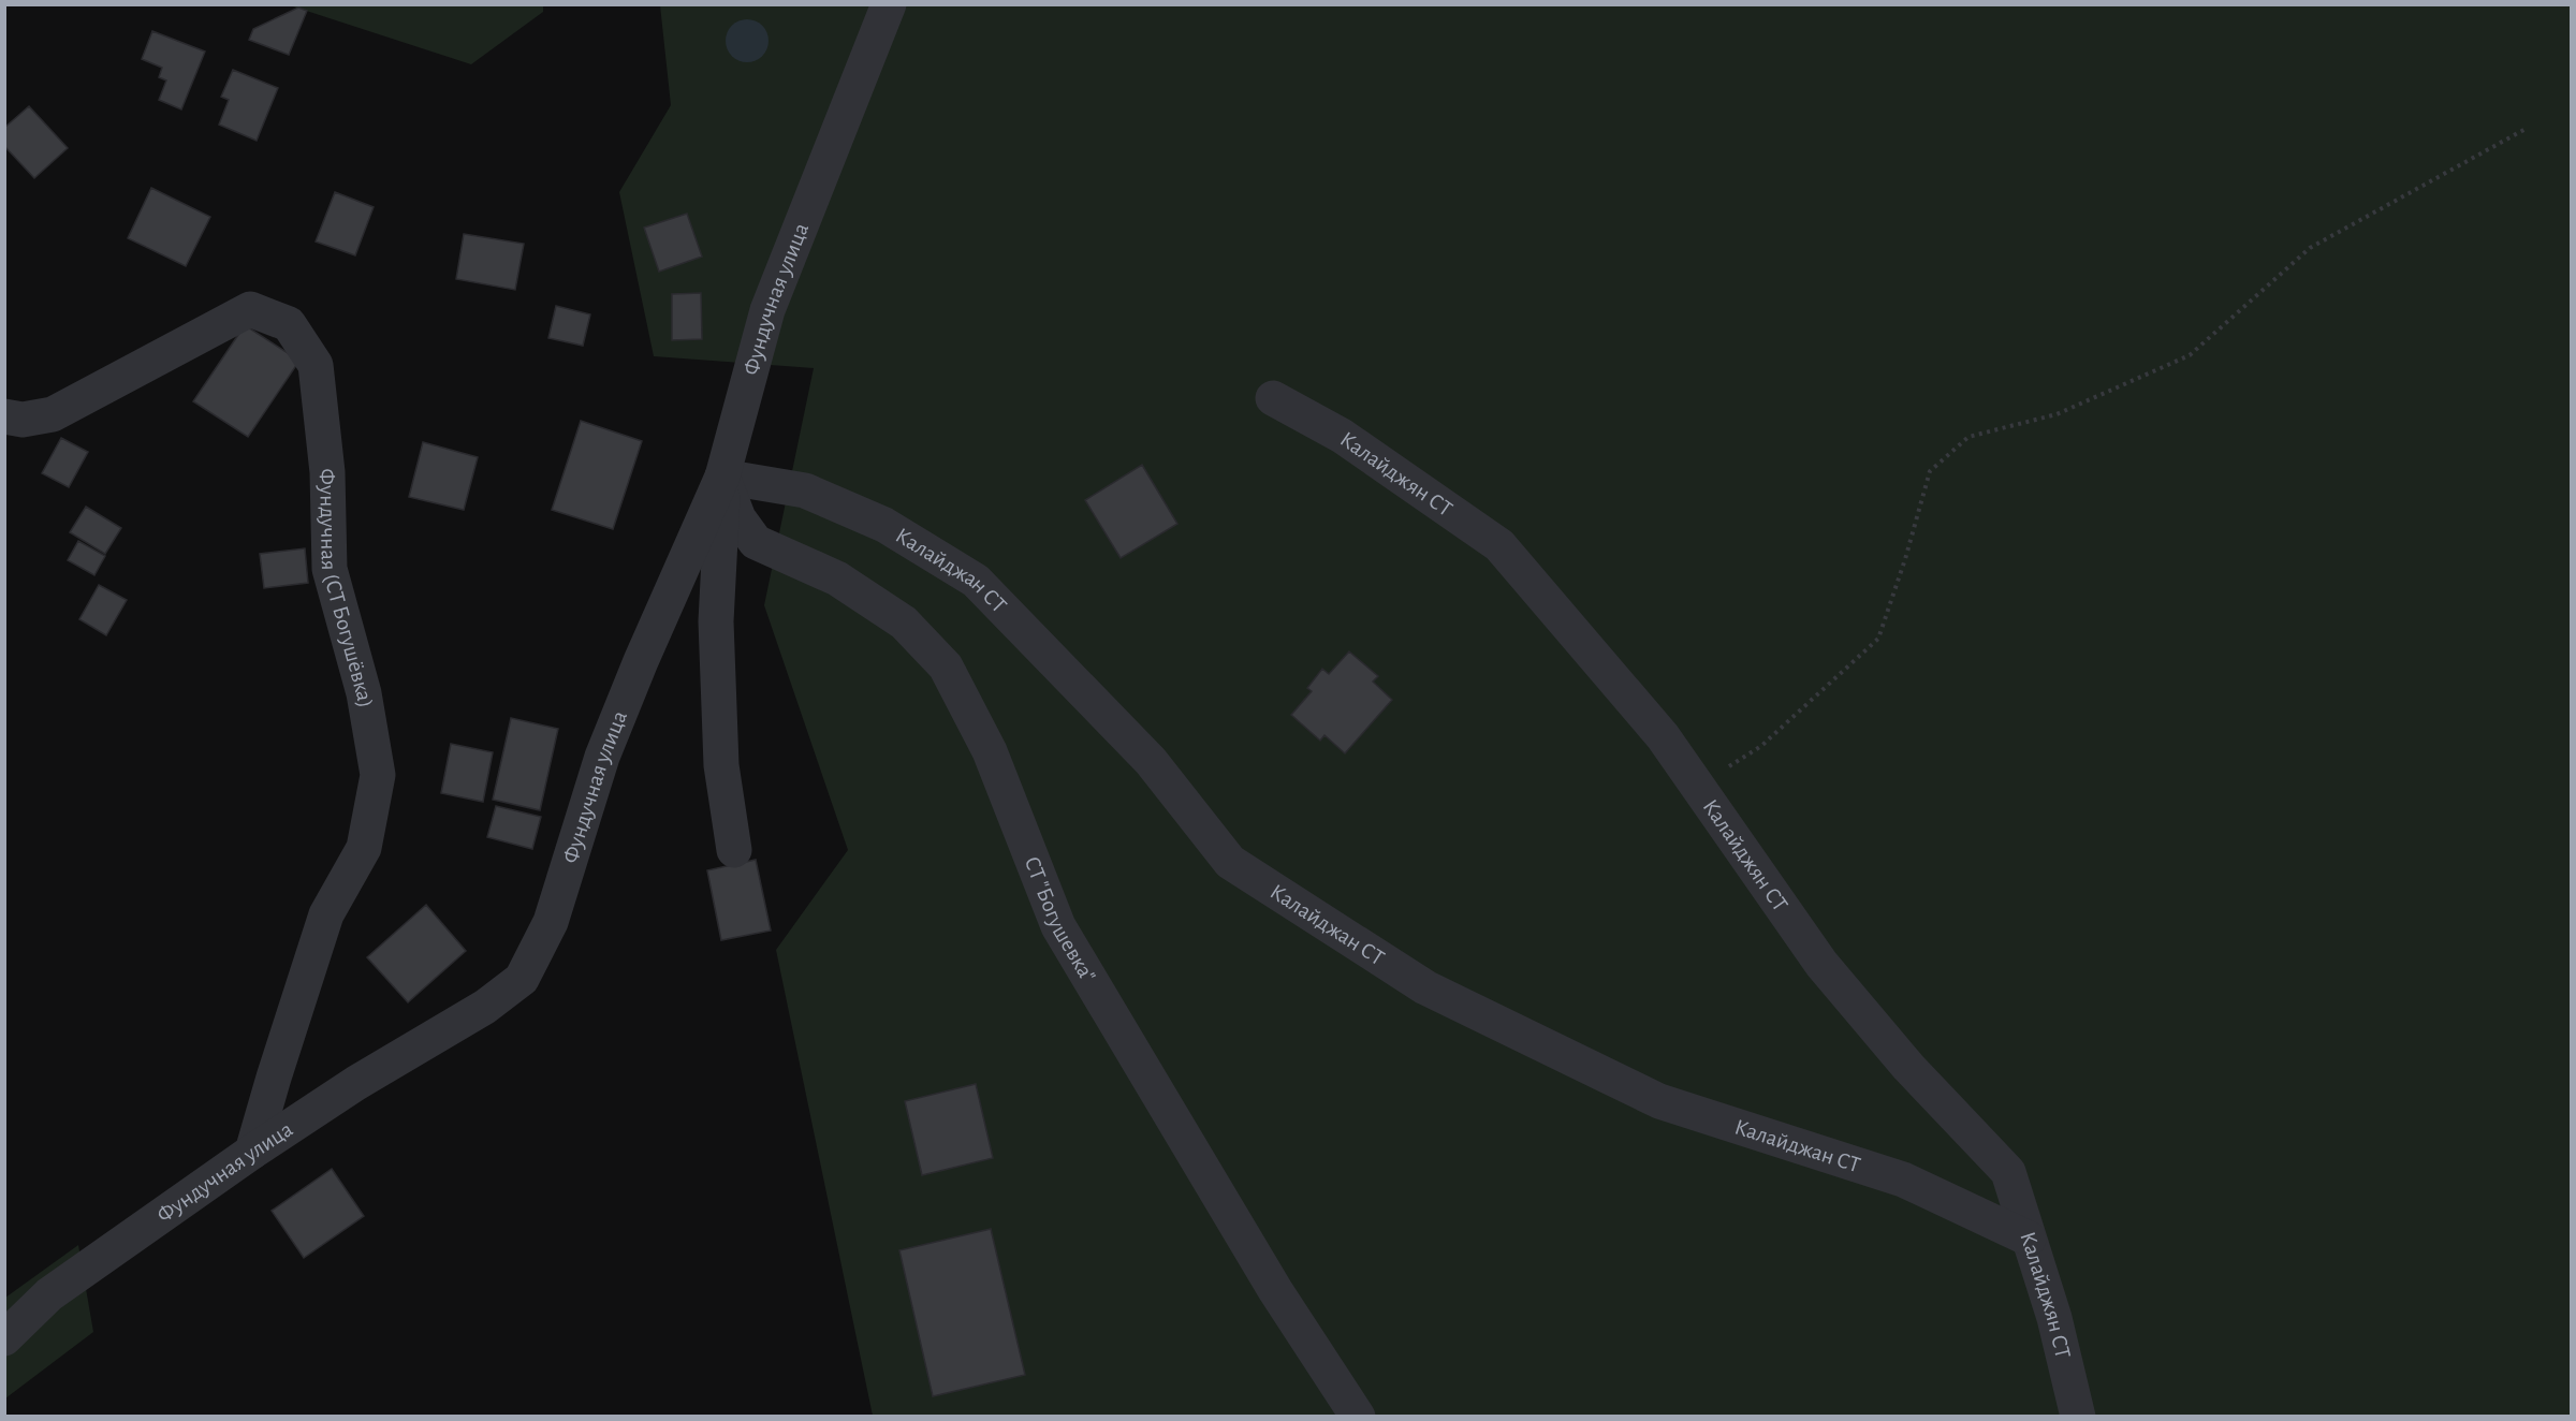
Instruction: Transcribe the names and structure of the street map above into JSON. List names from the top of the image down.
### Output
{
  "streets": {
    "street": [
      "Фундучная улица",
      "Калайджян СТ",
      "Калайджан СТ",
      "Фундучная (СТ Богушёвка)",
      "СТ \"Богушевка\""
    ]
  },
  "crossings": [
    ["Фундучная улица", "Калайджан СТ"],
    ["Фундучная улица", "Фундучная (СТ Богушёвка)"],
    ["Фундучная улица", "СТ \"Богушевка\""],
    ["Калайджян СТ", "Калайджан СТ"],
    ["Калайджан СТ", "СТ \"Богушевка\""]
  ]
}
